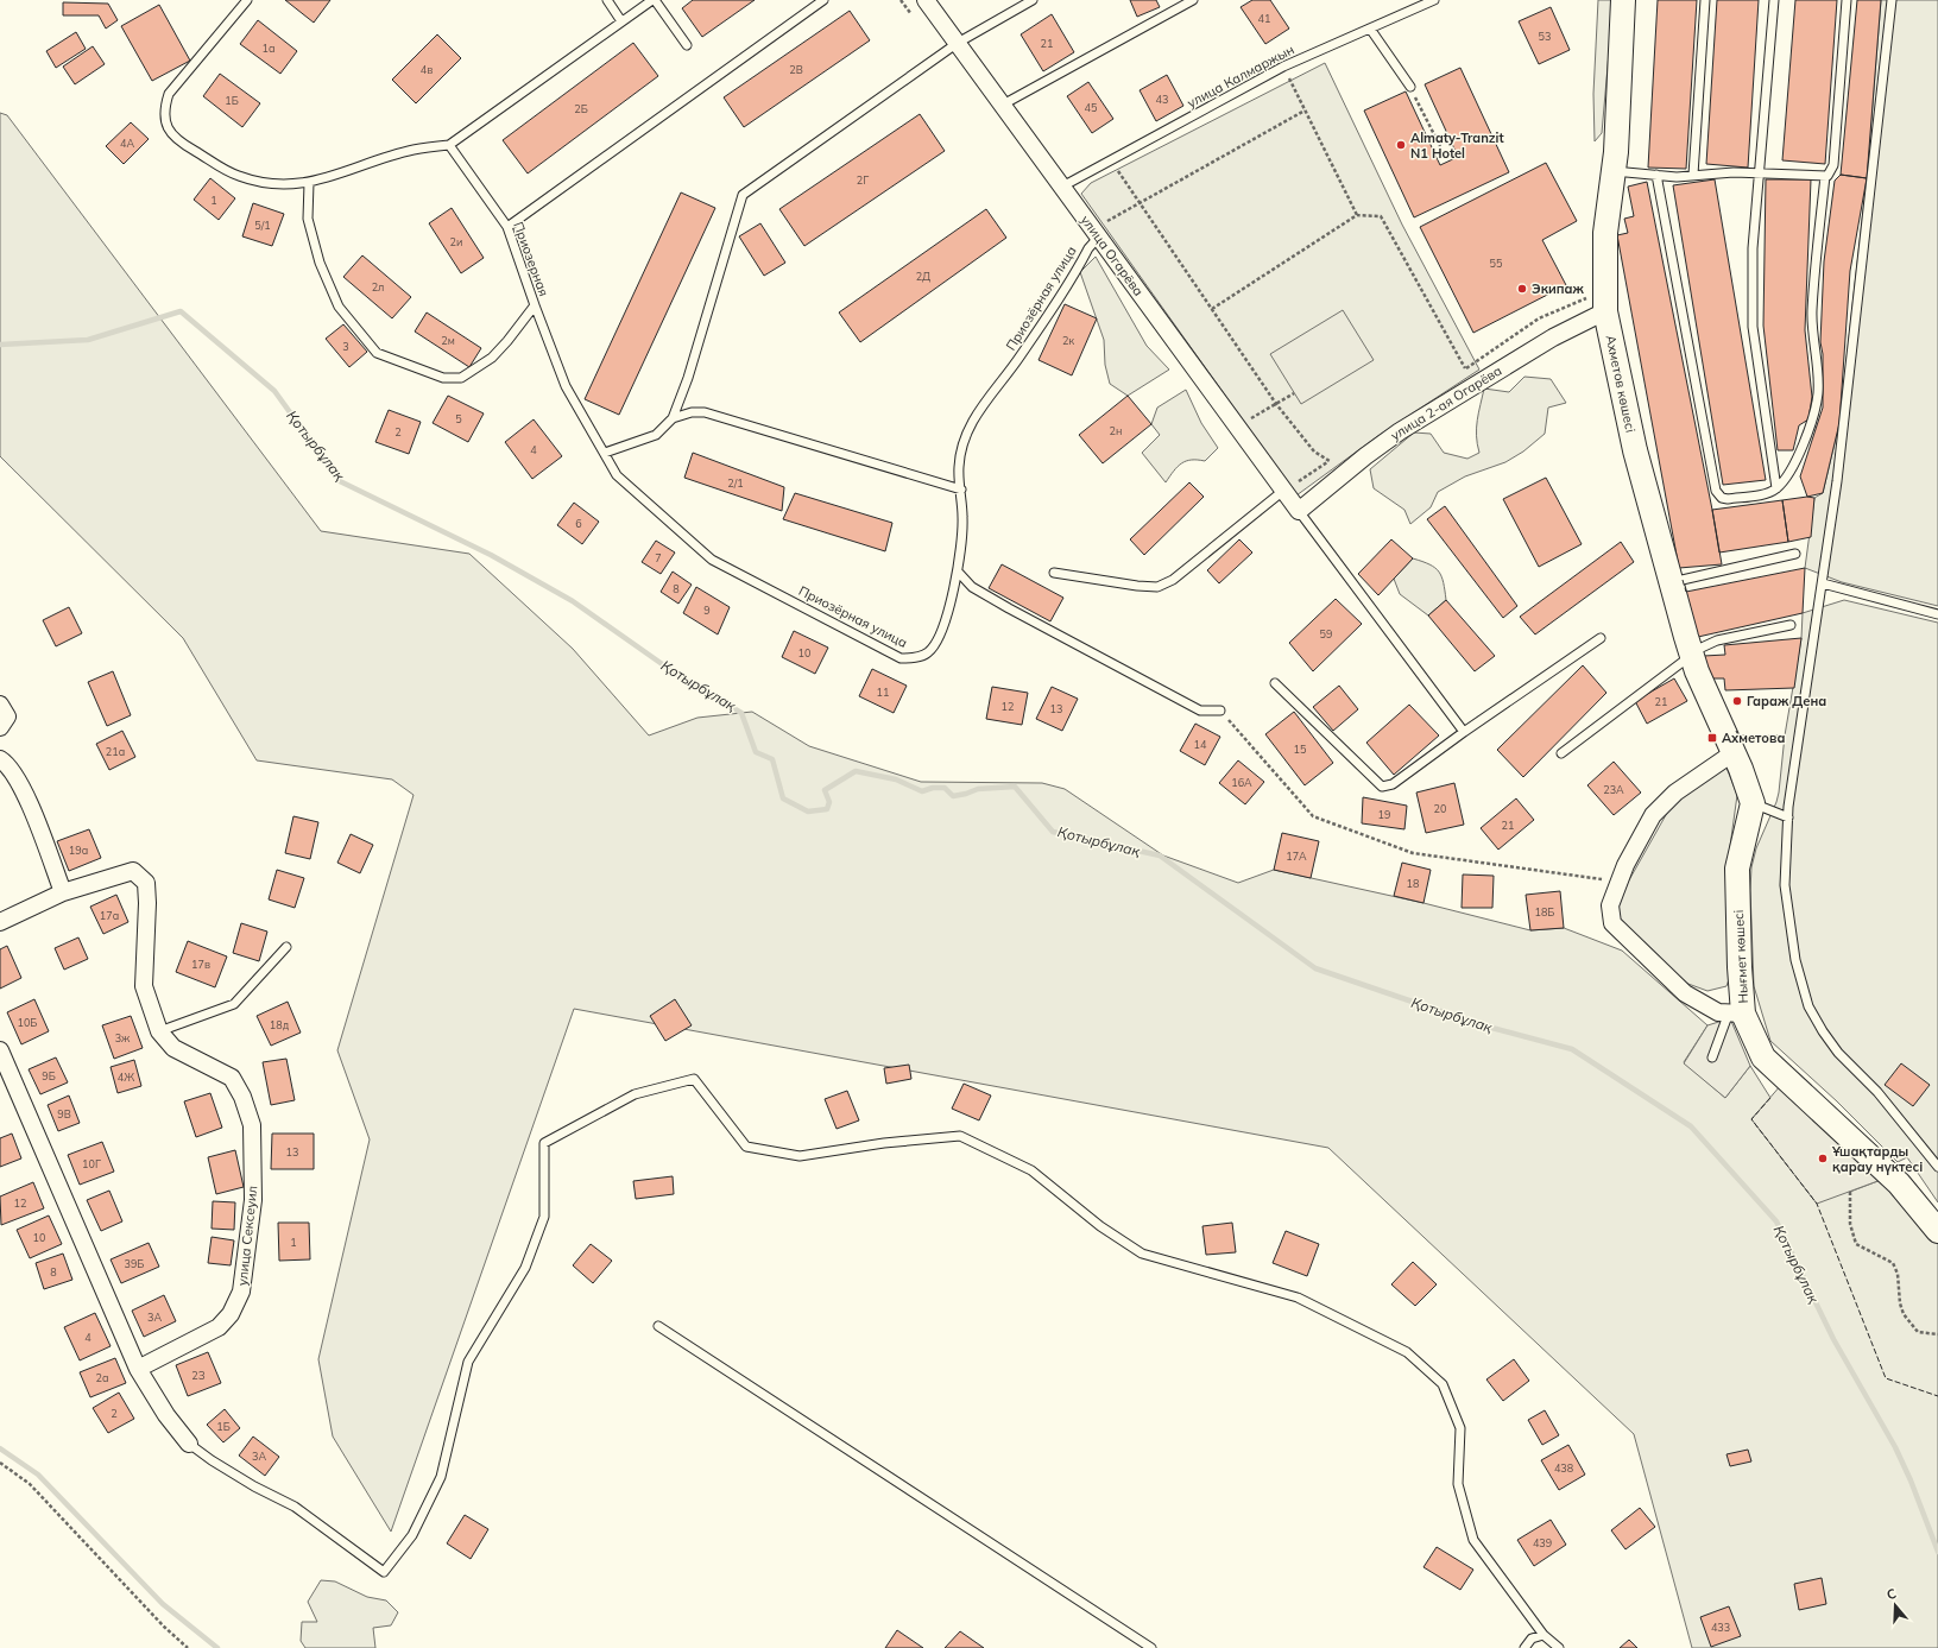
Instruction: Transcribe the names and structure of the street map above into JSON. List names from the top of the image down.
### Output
{
  "streets": {
    "main road": ["Ахметов көшесі", "Нығмет көшесі"],
    "street": ["улица Огарёва", "улица 2-ая Огарёва", "улица Сексеуил"],
    "lane": ["улица Калмаржын", "Приозерная", "Приозёрная улица"]
  },
  "crossings": [
    ["улица Калмаржын", "улица Огарёва"],
    ["улица Огарёва", "Приозёрная улица"],
    ["улица Огарёва", "улица 2-ая Огарёва"],
    ["Приозерная", "Приозёрная улица"],
    ["Ахметов көшесі", "улица 2-ая Огарёва"]
  ],
  "water": ["Қотырбұлақ"],
  "places": {
    "other": [
      "Almaty-Tranzit N1 Hotel",
      "Экипаж",
      "Гараж Дена",
      "Ұшақтарды қарау нүктесі"
    ],
    "transit": ["Ахметова"]
  },
  "house_numbers": [
    "41",
    "53",
    "21",
    "1а",
    "4в",
    "2В",
    "43",
    "1Б",
    "45",
    "2Б",
    "4А",
    "2Г",
    "1",
    "5/1",
    "2и",
    "55",
    "2Д",
    "2л",
    "2м",
    "2к",
    "3",
    "5",
    "2н",
    "2",
    "4",
    "2/1",
    "6",
    "7",
    "8",
    "9",
    "59",
    "10",
    "11",
    "21",
    "12",
    "13",
    "14",
    "15",
    "21а",
    "16А",
    "23А",
    "20",
    "19",
    "21",
    "19а",
    "17А",
    "18",
    "18Б",
    "17а",
    "17в",
    "10Б",
    "18д",
    "3ж",
    "9Б",
    "4Ж",
    "9В",
    "13",
    "10Г",
    "12",
    "10",
    "1",
    "39Б",
    "8",
    "3А",
    "4",
    "2З",
    "2а",
    "2",
    "1Б",
    "3А",
    "438",
    "439",
    "433"
  ],
  "north": "top"
}
